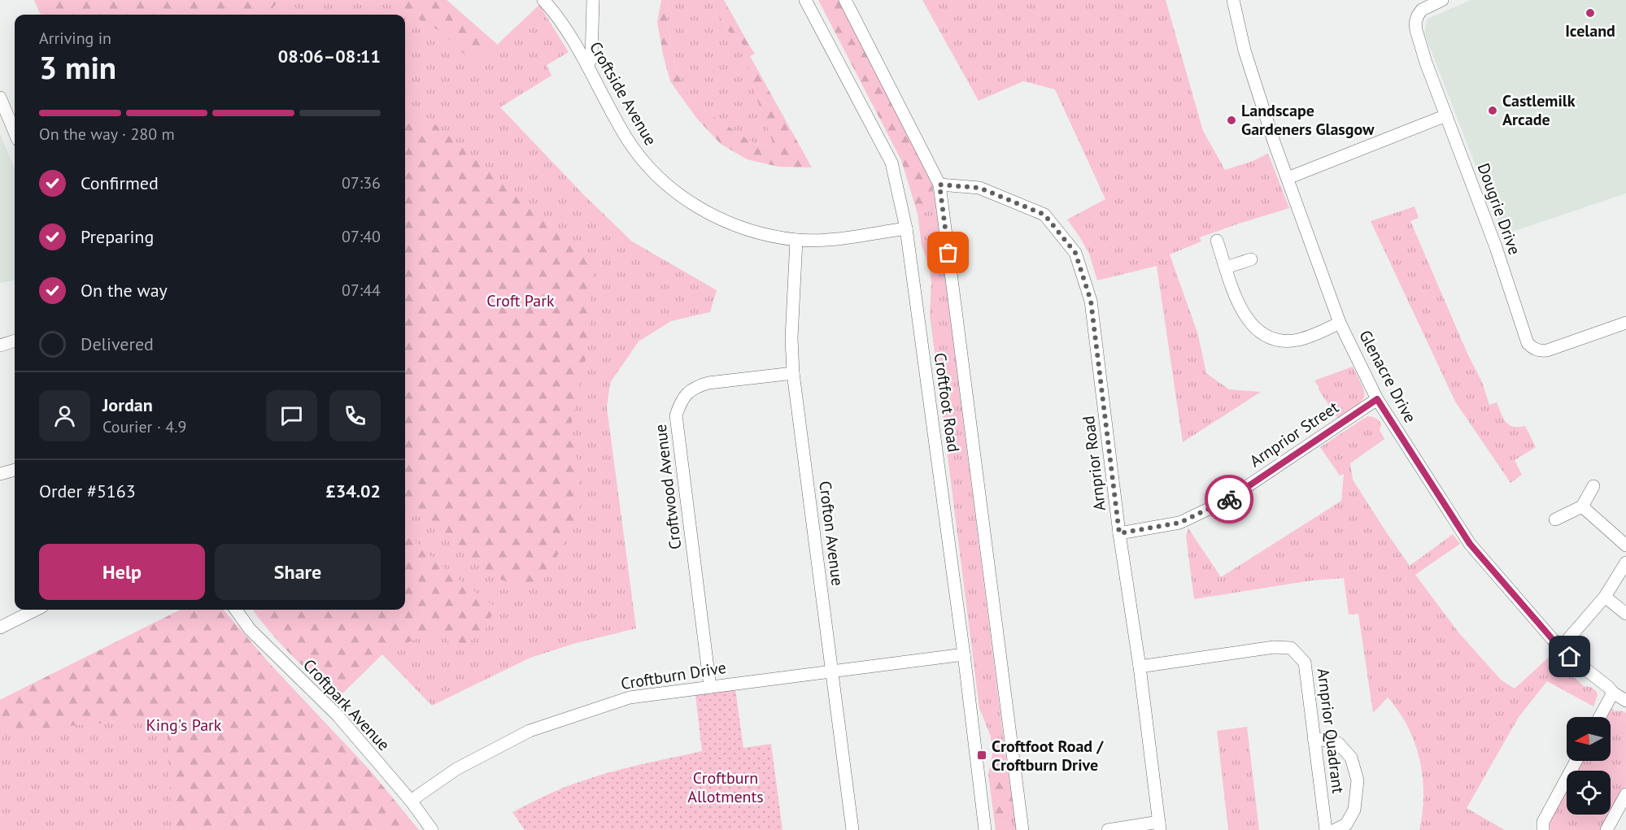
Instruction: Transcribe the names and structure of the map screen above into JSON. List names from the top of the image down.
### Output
{
  "streets": {
    "street": [
      "Croftside Avenue",
      "Dougrie Drive",
      "Glenacre Drive",
      "Croftfoot Road",
      "Arnprior Street",
      "Arnprior Road",
      "Croftwood Avenue",
      "Crofton Avenue",
      "Croftburn Drive",
      "Croftpark Avenue",
      "Arnprior Quadrant"
    ]
  },
  "crossings": [
    ["Croftside Avenue", "Croftfoot Road"],
    ["Croftside Avenue", "Crofton Avenue"],
    ["Glenacre Drive", "Arnprior Street"],
    ["Croftfoot Road", "Arnprior Road"],
    ["Croftfoot Road", "Croftburn Drive"],
    ["Arnprior Street", "Arnprior Road"],
    ["Arnprior Road", "Arnprior Quadrant"],
    ["Croftwood Avenue", "Crofton Avenue"],
    ["Croftwood Avenue", "Croftburn Drive"],
    ["Crofton Avenue", "Croftburn Drive"],
    ["Croftburn Drive", "Croftpark Avenue"]
  ],
  "parks": ["Croft Park", "King's Park", "Croftburn Allotments"],
  "places": {
    "other": ["Iceland", "Castlemilk Arcade", "Landscape Gardeners Glasgow"],
    "transit": ["Croftfoot Road / Croftburn Drive"]
  },
  "north": "left",
  "page": {
    "heading": ["3 min", "Arriving in", "08:06–08:11"],
    "panel": [
      "Jordan",
      "Courier · 4.9",
      "Order #5163",
      "£34.02"
    ],
    "bar": "On the way · 280 m",
    "list": [
      ["Confirmed", "07:36"],
      ["Preparing", "07:40"],
      ["On the way", "07:44"],
      "Delivered"
    ],
    "buttons": ["Help", "Share"]
  }
}
